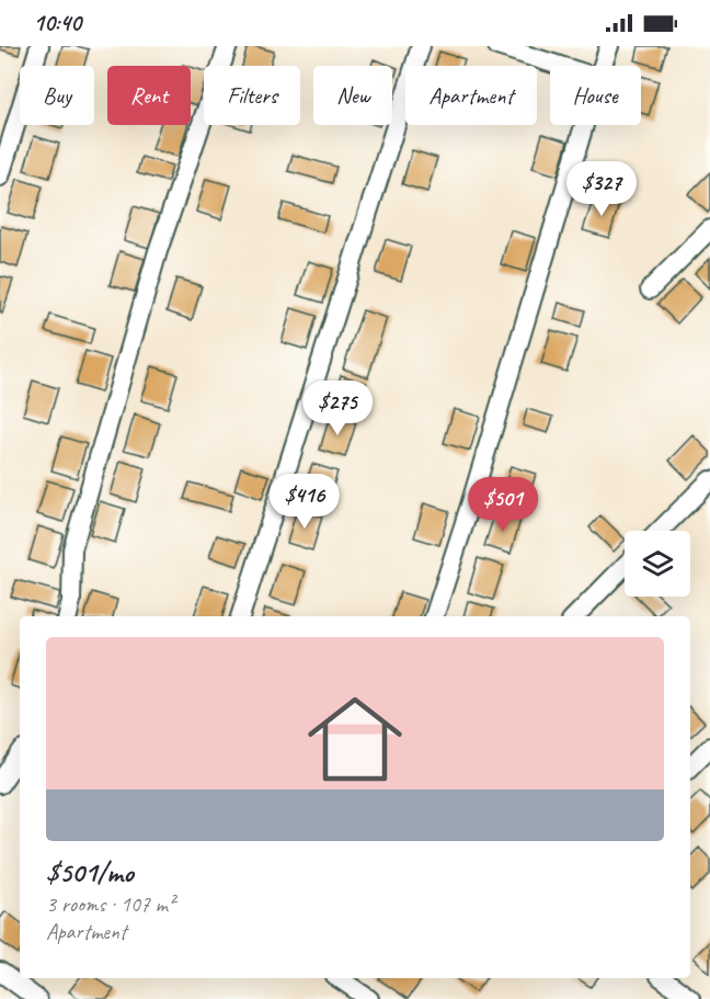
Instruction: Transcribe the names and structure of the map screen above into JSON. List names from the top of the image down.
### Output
{
  "page": {
    "status": "10:40",
    "chip": [
      "Buy",
      "Rent",
      "Filters",
      "New",
      "Apartment",
      "House"
    ],
    "price": [
      "$327",
      "$275",
      "$416",
      "$501"
    ],
    "list": [
      {
        "name": "$501/mo",
        "note": "3 rooms · 107 m² · Apartment"
      }
    ]
  }
}
